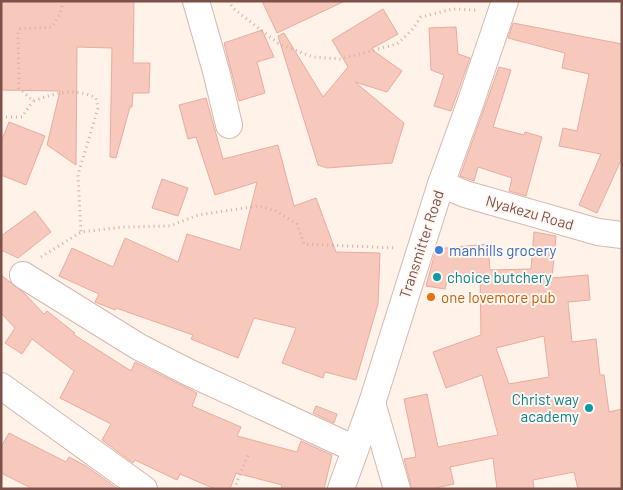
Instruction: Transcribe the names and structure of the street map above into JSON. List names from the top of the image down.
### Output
{
  "streets": {
    "street": ["Nyakezu Road", "Transmitter Road"]
  },
  "crossings": [
    ["Nyakezu Road", "Transmitter Road"]
  ],
  "places": [
    "manhills grocery",
    "choice butchery",
    "one lovemore pub",
    "Christ way academy"
  ]
}
